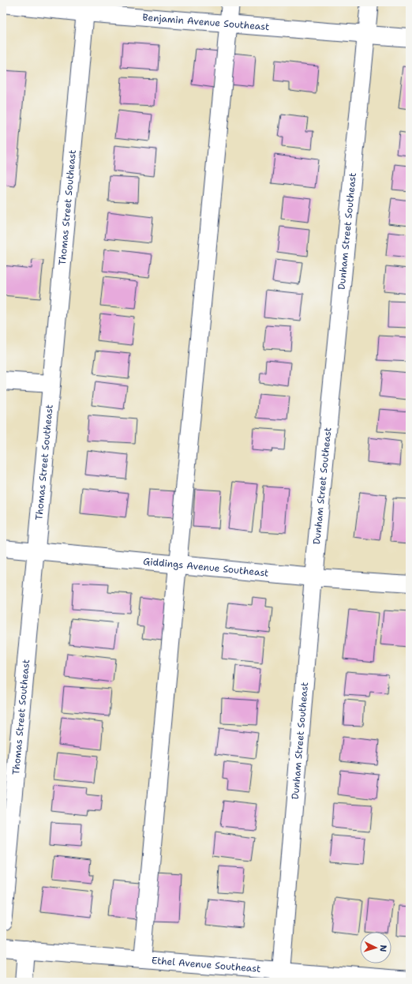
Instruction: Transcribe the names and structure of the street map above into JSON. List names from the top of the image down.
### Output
{
  "streets": {
    "street": [
      "Benjamin Avenue Southeast",
      "Thomas Street Southeast",
      "Dunham Street Southeast",
      "Giddings Avenue Southeast",
      "Ethel Avenue Southeast"
    ]
  },
  "crossings": [
    ["Benjamin Avenue Southeast", "Thomas Street Southeast"],
    ["Benjamin Avenue Southeast", "Dunham Street Southeast"],
    ["Thomas Street Southeast", "Giddings Avenue Southeast"],
    ["Dunham Street Southeast", "Giddings Avenue Southeast"],
    ["Dunham Street Southeast", "Ethel Avenue Southeast"]
  ],
  "north": "right"
}
